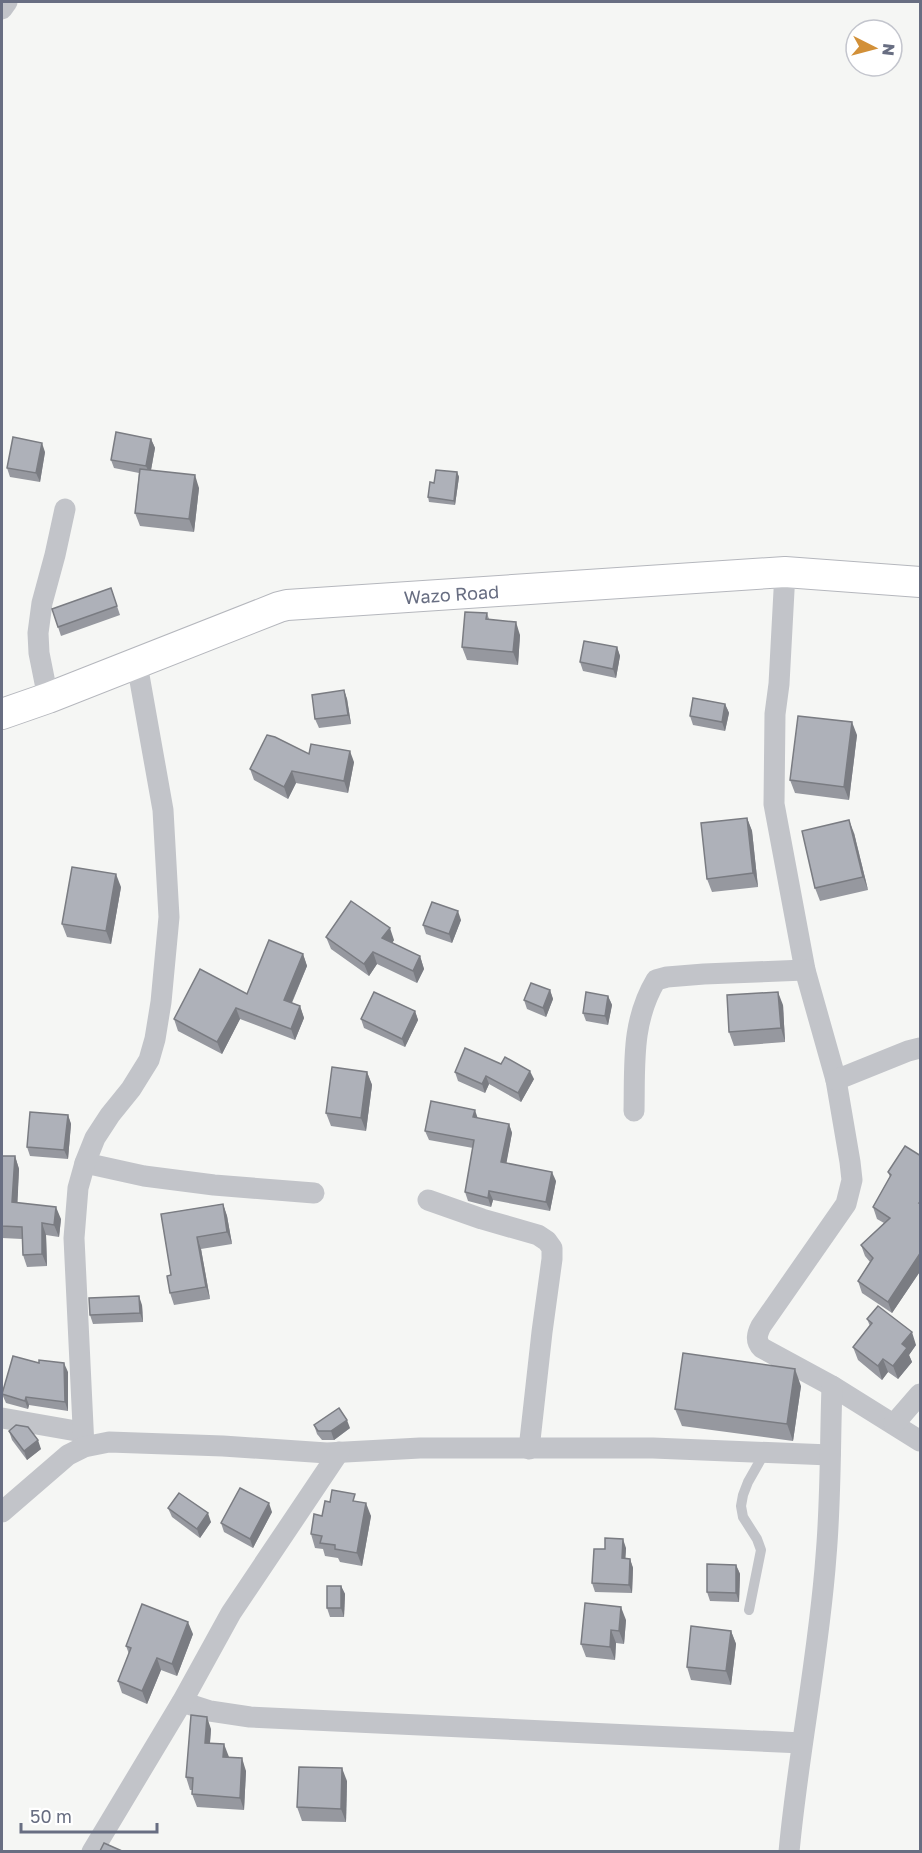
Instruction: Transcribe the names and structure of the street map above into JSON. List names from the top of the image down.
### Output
{
  "streets": {
    "main road": ["Wazo Road"]
  },
  "scale_bar": "50 m",
  "north": "right"
}
